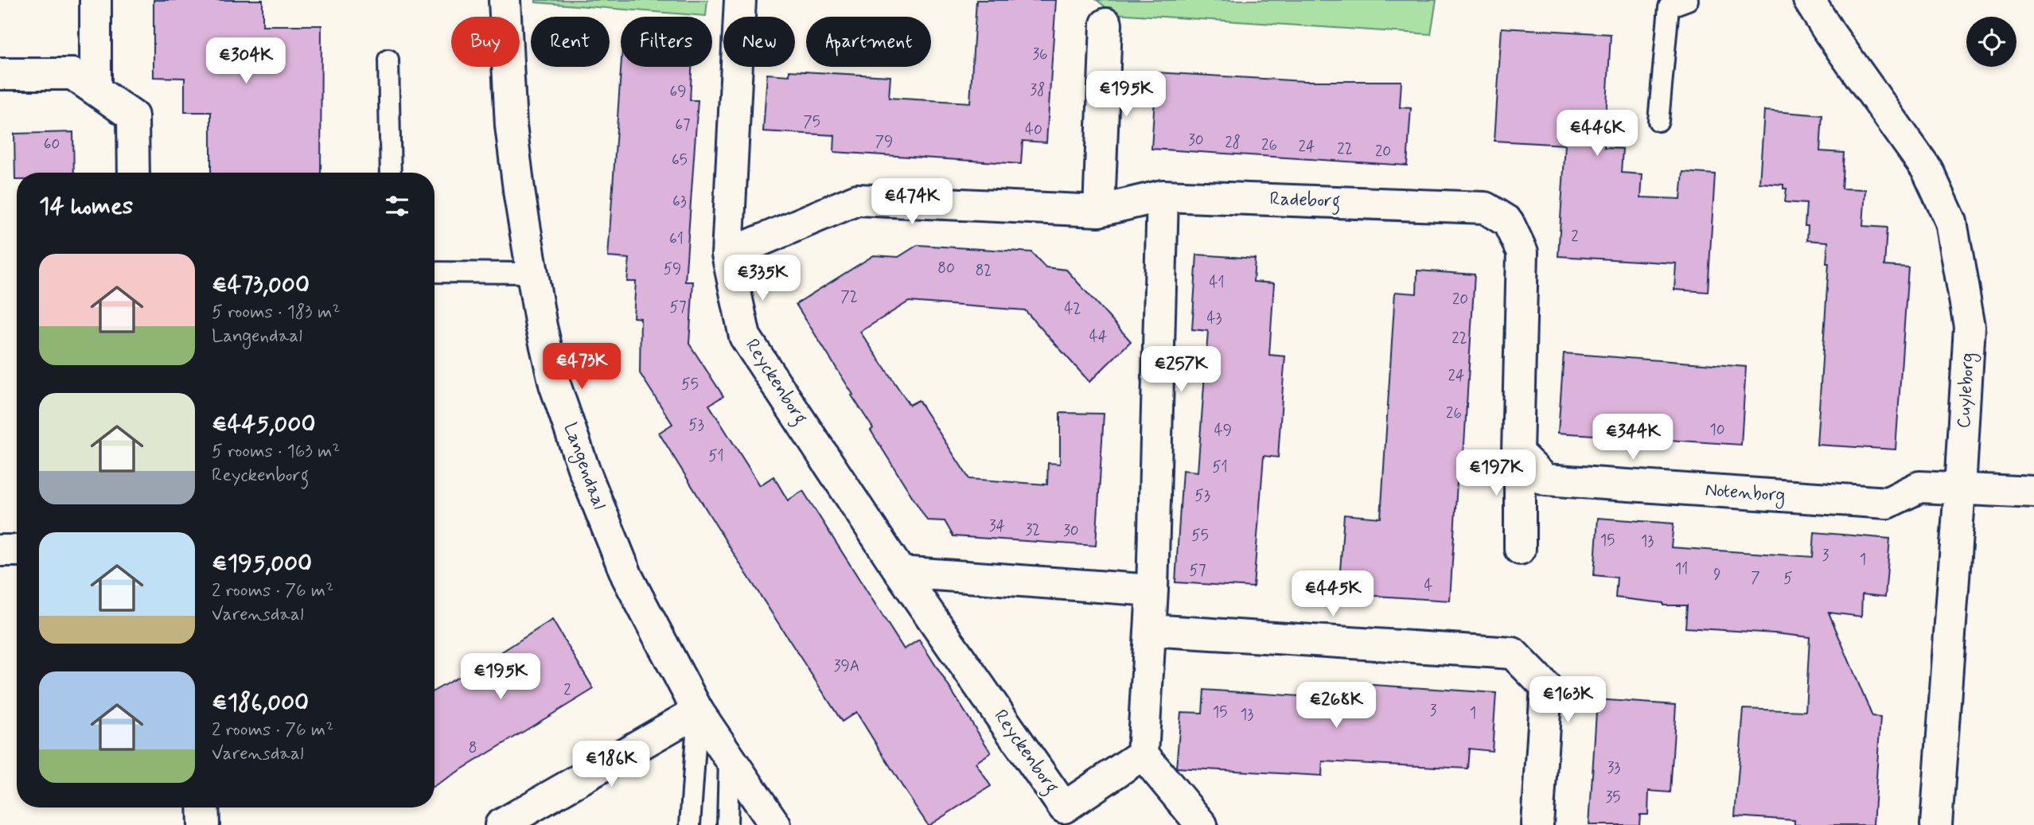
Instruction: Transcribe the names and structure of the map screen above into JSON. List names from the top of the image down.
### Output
{
  "streets": {
    "street": [
      "Radeborg",
      "Reyckenborg",
      "Cuyleborg",
      "Langendaal",
      "Notenborg"
    ]
  },
  "crossings": [
    ["Radeborg", "Reyckenborg"],
    ["Radeborg", "Notenborg"],
    ["Cuyleborg", "Notenborg"]
  ],
  "house_numbers": [
    "36",
    "38",
    "69",
    "75",
    "67",
    "40",
    "30",
    "79",
    "28",
    "60",
    "26",
    "24",
    "22",
    "20",
    "65",
    "63",
    "2",
    "61",
    "80",
    "59",
    "82",
    "41",
    "72",
    "20",
    "57",
    "42",
    "43",
    "44",
    "22",
    "24",
    "55",
    "26",
    "53",
    "10",
    "49",
    "51",
    "51",
    "53",
    "34",
    "32",
    "30",
    "55",
    "15",
    "13",
    "3",
    "1",
    "11",
    "57",
    "9",
    "7",
    "5",
    "4",
    "39A",
    "2",
    "3",
    "15",
    "1",
    "13",
    "8",
    "33",
    "35"
  ],
  "page": {
    "chip": [
      "Buy",
      "Rent",
      "Filters",
      "New",
      "Apartment"
    ],
    "price": [
      "€304K",
      "€195K",
      "€446K",
      "€474K",
      "€335K",
      "€473K",
      "€257K",
      "€344K",
      "€197K",
      "€445K",
      "€195K",
      "€163K",
      "€268K",
      "€186K"
    ],
    "heading": "14 homes",
    "list": [
      {
        "name": "€473,000",
        "note": "5 rooms · 183 m² · Langendaal"
      },
      {
        "name": "€445,000",
        "note": "5 rooms · 163 m² · Reyckenborg"
      },
      {
        "name": "€195,000",
        "note": "2 rooms · 76 m² · Varensdaal"
      },
      {
        "name": "€186,000",
        "note": "2 rooms · 76 m² · Varensdaal"
      }
    ]
  }
}
